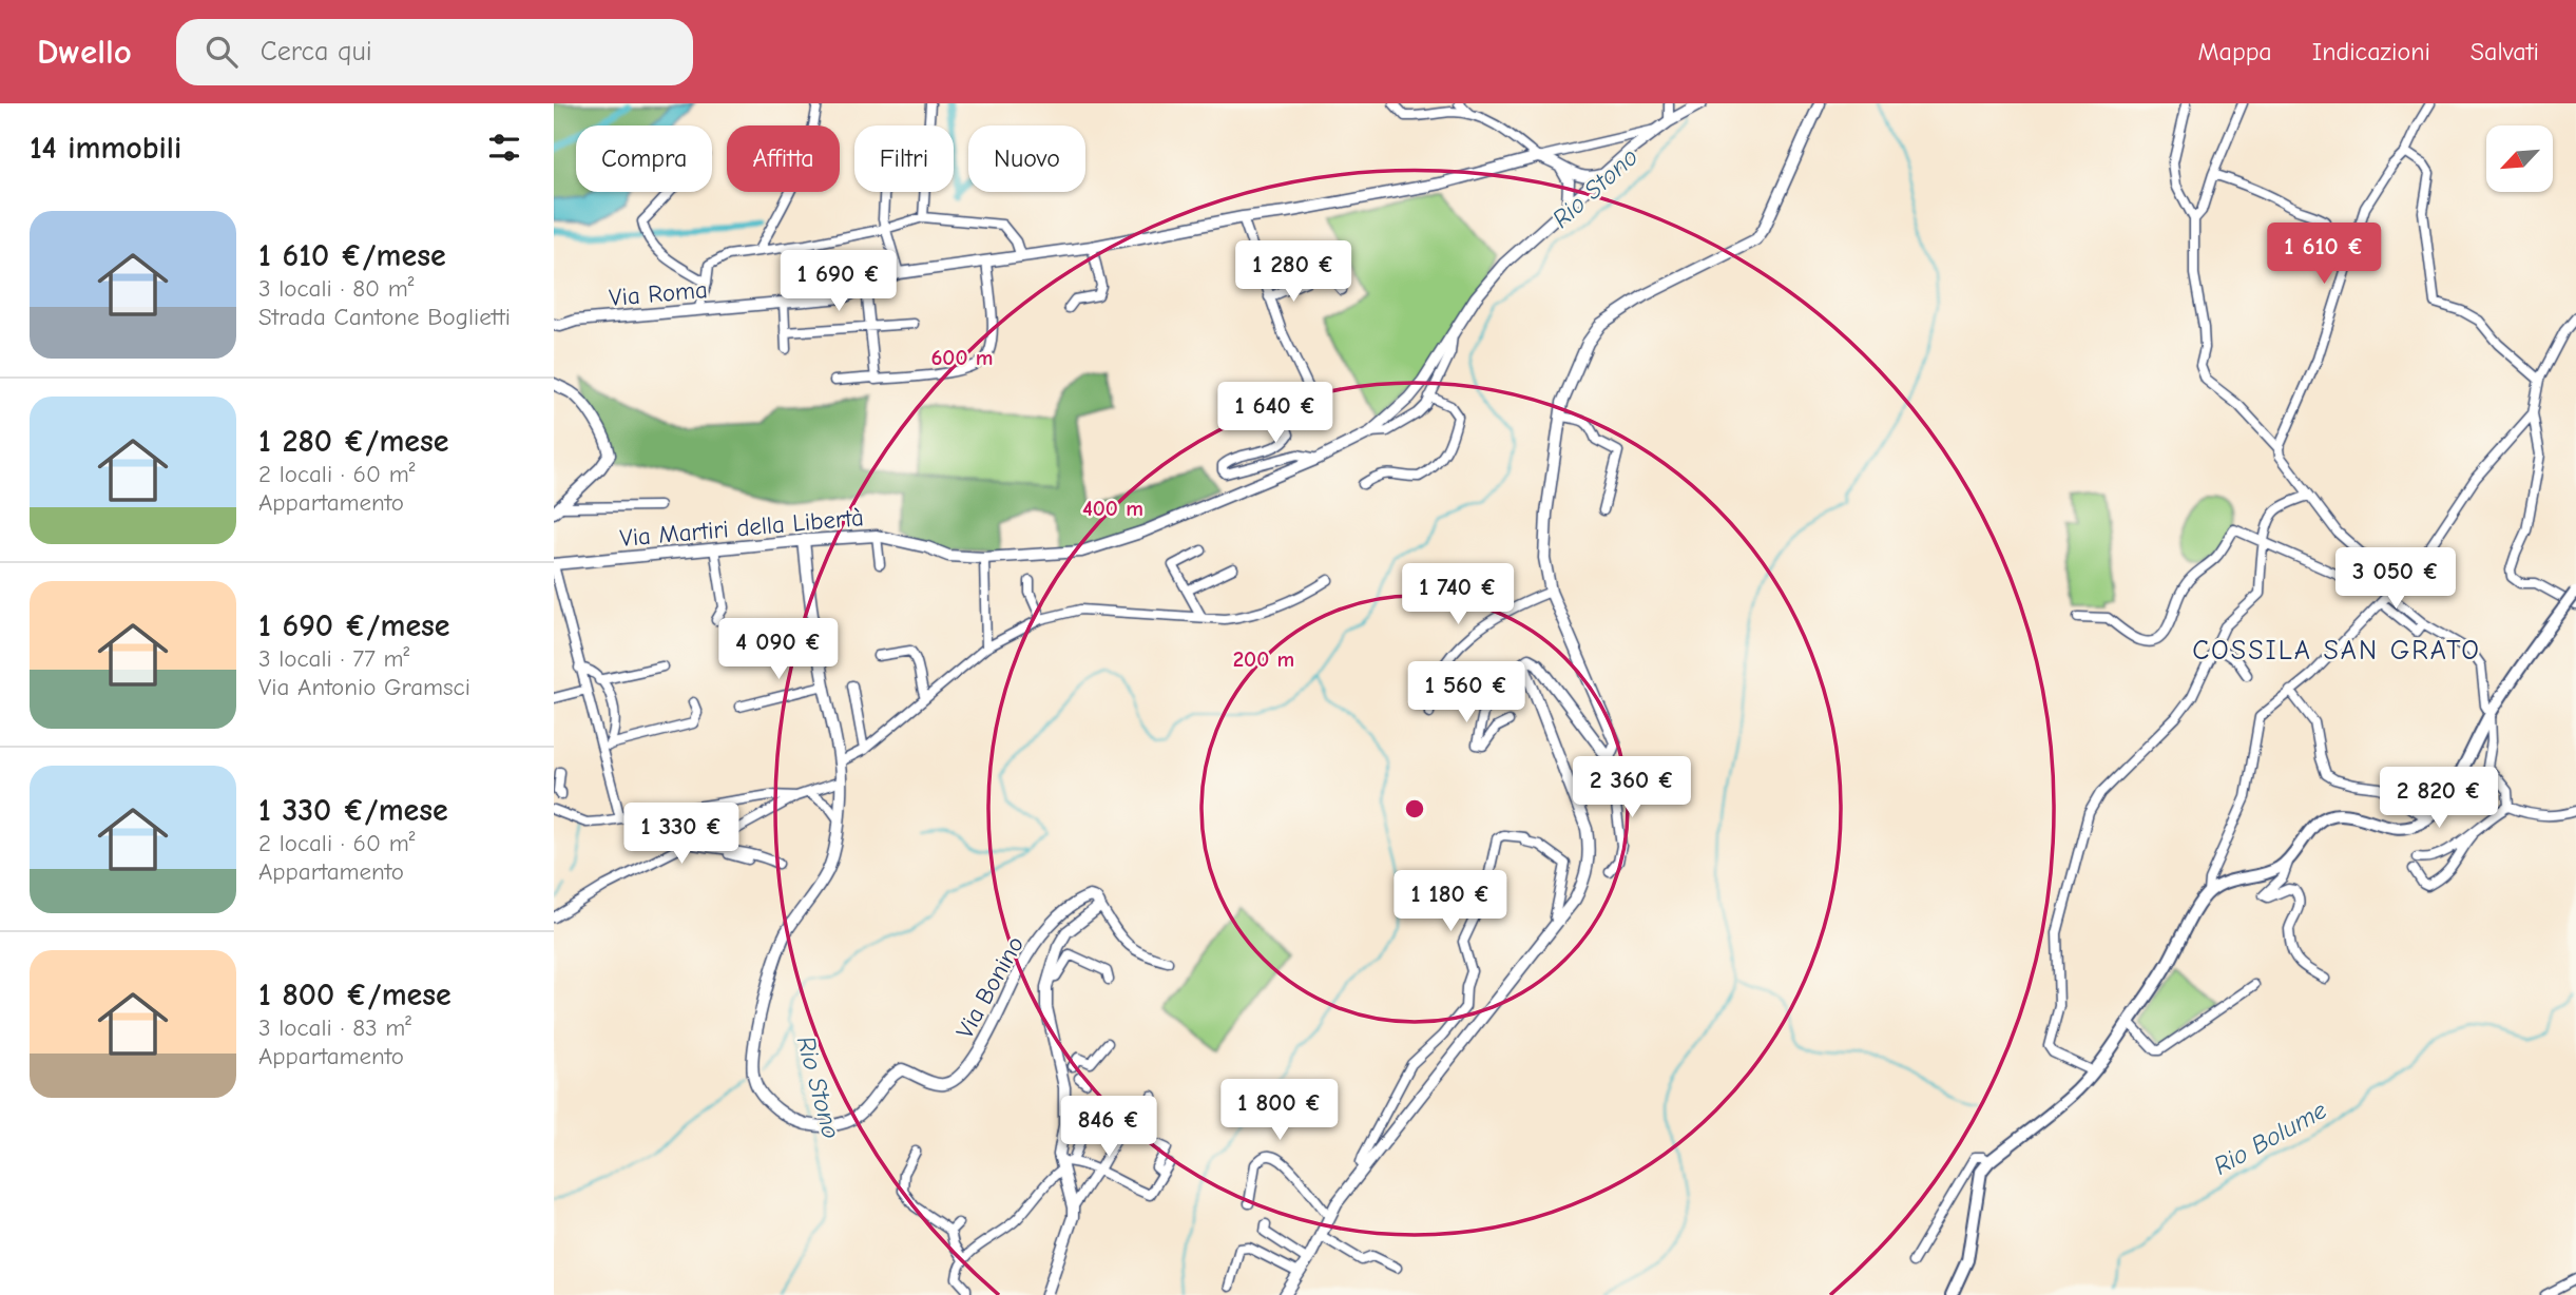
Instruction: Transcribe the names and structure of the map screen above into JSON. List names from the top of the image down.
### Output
{
  "streets": {
    "street": ["Via Roma", "Via Martiri della Libertà", "Via Bonino"]
  },
  "districts": ["COSSILA SAN GRATO"],
  "water": ["Rio Stono", "Rio Bolume"],
  "north": "bottom left",
  "page": {
    "header": "Dwello",
    "search": "Cerca qui",
    "nav": ["Mappa", "Indicazioni", "Salvati"],
    "heading": "14 immobili",
    "chip": [
      "Compra",
      "Affitta",
      "Filtri",
      "Nuovo"
    ],
    "list": [
      {
        "name": "1 610 €/mese",
        "note": "3 locali · 80 m² · Strada Cantone Boglietti"
      },
      {
        "name": "1 280 €/mese",
        "note": "2 locali · 60 m² · Appartamento"
      },
      {
        "name": "1 690 €/mese",
        "note": "3 locali · 77 m² · Via Antonio Gramsci"
      },
      {
        "name": "1 330 €/mese",
        "note": "2 locali · 60 m² · Appartamento"
      },
      {
        "name": "1 800 €/mese",
        "note": "3 locali · 83 m² · Appartamento"
      }
    ],
    "price": [
      "1 610 €",
      "1 280 €",
      "1 690 €",
      "1 640 €",
      "3 050 €",
      "1 740 €",
      "4 090 €",
      "1 560 €",
      "2 360 €",
      "2 820 €",
      "1 330 €",
      "1 180 €",
      "1 800 €",
      "846 €"
    ]
  },
  "rings": ["600 m", "400 m", "200 m"]
}
